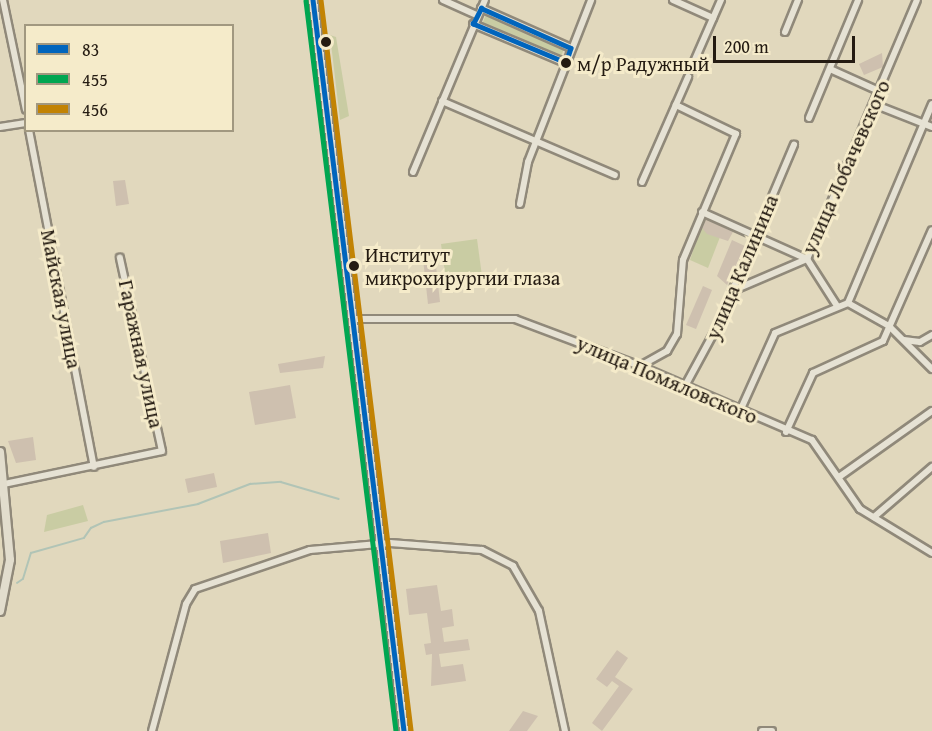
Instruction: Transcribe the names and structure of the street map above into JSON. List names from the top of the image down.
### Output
{
  "streets": {
    "street": [
      "улица Лобачевского",
      "улица Калинина",
      "Майская улица",
      "Гаражная улица",
      "улица Помяловского"
    ]
  },
  "crossings": [
    ["улица Лобачевского", "улица Калинина"],
    ["улица Калинина", "улица Помяловского"],
    ["Майская улица", "Гаражная улица"]
  ],
  "places": ["м/р Радужный", "Институт микрохирургии глаза"],
  "lines": ["transit line 83", "transit line 456", "transit line 455"],
  "legend": ["83", "455", "456"],
  "scale_bar": "200 m"
}
